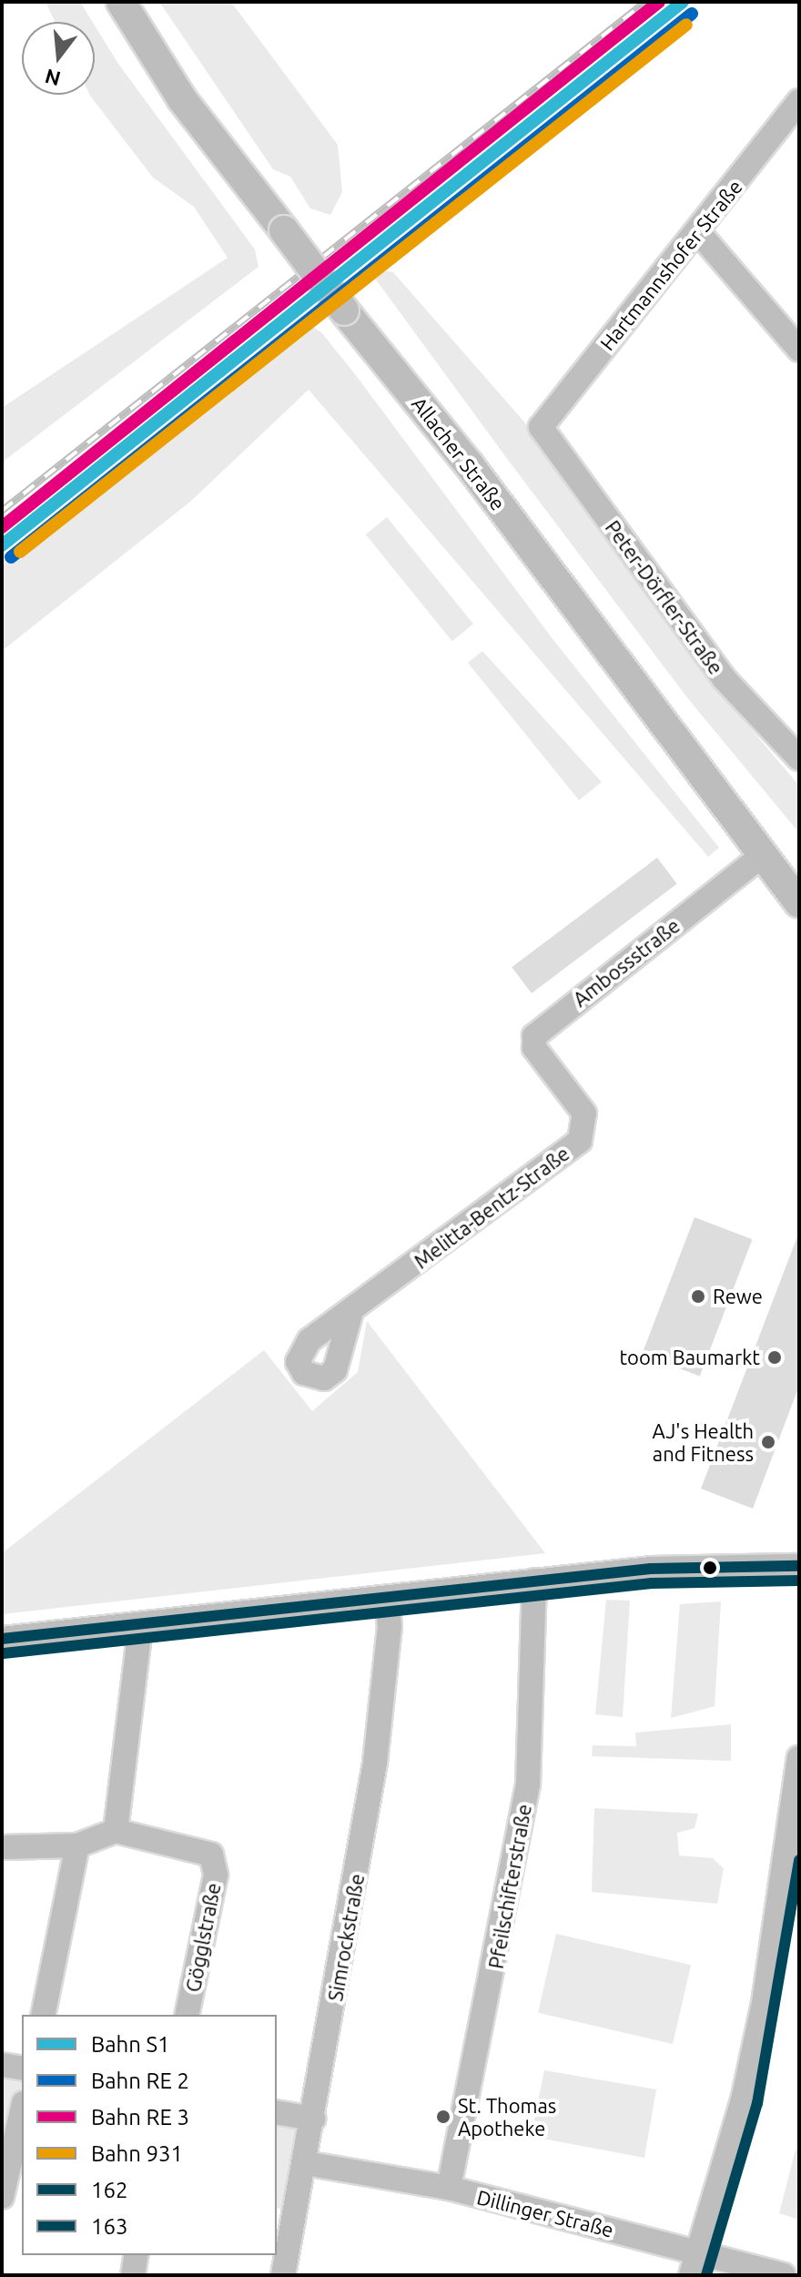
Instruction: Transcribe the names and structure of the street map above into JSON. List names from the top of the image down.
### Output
{
  "streets": {
    "main road": ["Allacher Straße"],
    "street": [
      "Hartmannshofer Straße",
      "Peter-Dörfler-Straße",
      "Ambossstraße",
      "Melitta-Bentz-Straße",
      "Pfeilschifterstraße",
      "Gögglstraße",
      "Simrockstraße",
      "Dillinger Straße"
    ]
  },
  "crossings": [
    ["Hartmannshofer Straße", "Peter-Dörfler-Straße"],
    ["Allacher Straße", "Ambossstraße"],
    ["Ambossstraße", "Melitta-Bentz-Straße"],
    ["Pfeilschifterstraße", "Dillinger Straße"],
    ["Simrockstraße", "Dillinger Straße"]
  ],
  "places": [
    "Rewe",
    "toom Baumarkt",
    "AJ's Health and Fitness",
    "St. Thomas Apotheke"
  ],
  "lines": [
    "rail line S1",
    "rail line 931",
    "transit line 162",
    "transit line 163"
  ],
  "legend": [
    "Bahn S1",
    "Bahn RE 2",
    "Bahn RE 3",
    "Bahn 931",
    "162",
    "163"
  ],
  "north": "bottom"
}
